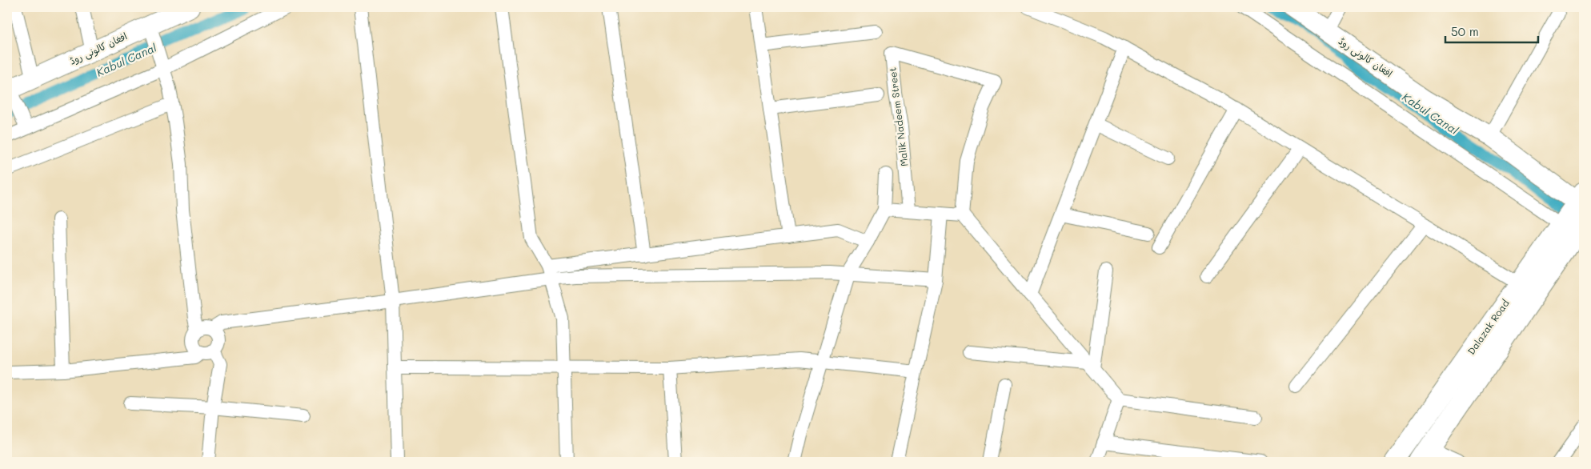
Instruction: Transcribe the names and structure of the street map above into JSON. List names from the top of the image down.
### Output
{
  "streets": {
    "main road": ["افغان کالونی روڈ", "Dalazak Road"],
    "street": ["Malik Nadeem Street"]
  },
  "crossings": [
    ["افغان کالونی روڈ", "Dalazak Road"]
  ],
  "water": ["Kabul Canal"],
  "scale_bar": "50 m"
}
